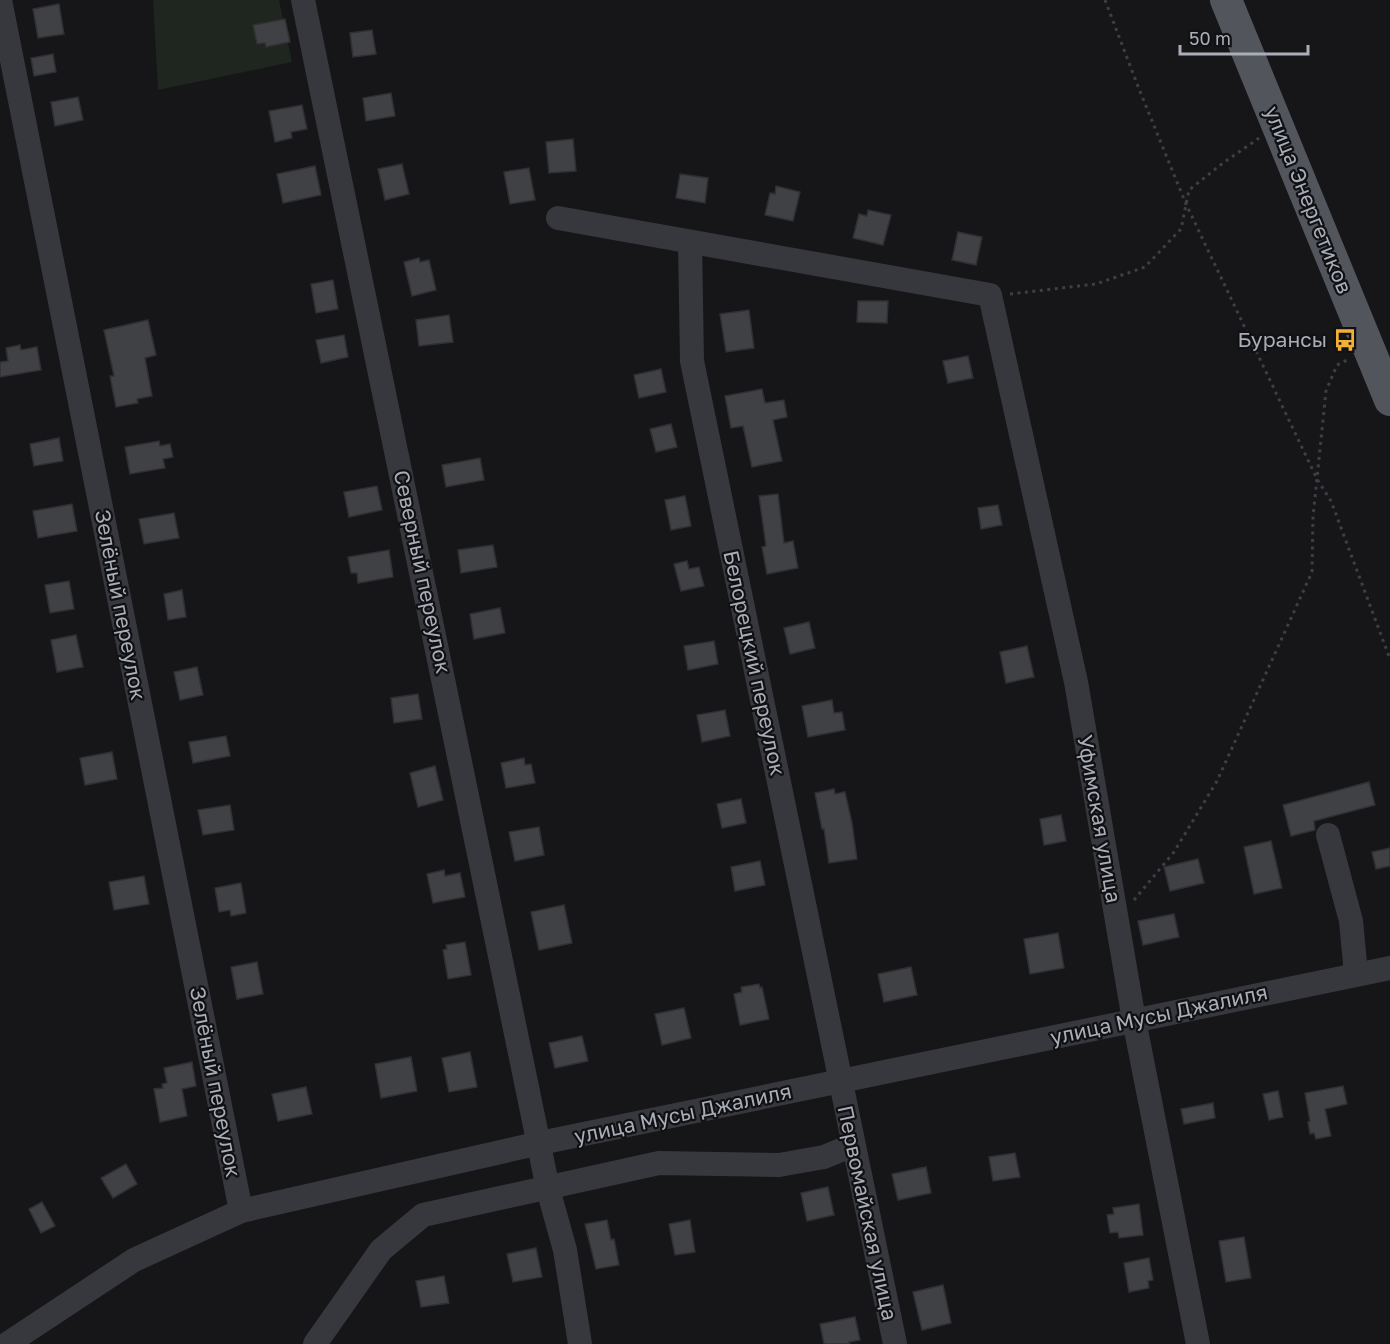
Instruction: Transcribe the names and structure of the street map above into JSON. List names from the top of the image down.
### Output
{
  "streets": {
    "main road": ["улица Энергетиков"],
    "street": [
      "Северный переулок",
      "Зелёный переулок",
      "Белорецкий переулок",
      "Уфимская улица",
      "улица Мусы Джалиля",
      "Первомайская улица"
    ]
  },
  "crossings": [
    ["Северный переулок", "улица Мусы Джалиля"],
    ["Зелёный переулок", "улица Мусы Джалиля"],
    ["Белорецкий переулок", "улица Мусы Джалиля"],
    ["Белорецкий переулок", "Первомайская улица"],
    ["Уфимская улица", "улица Мусы Джалиля"],
    ["улица Мусы Джалиля", "Первомайская улица"]
  ],
  "places": {
    "bus stop": ["Бурансы"]
  },
  "scale_bar": "50 m"
}
